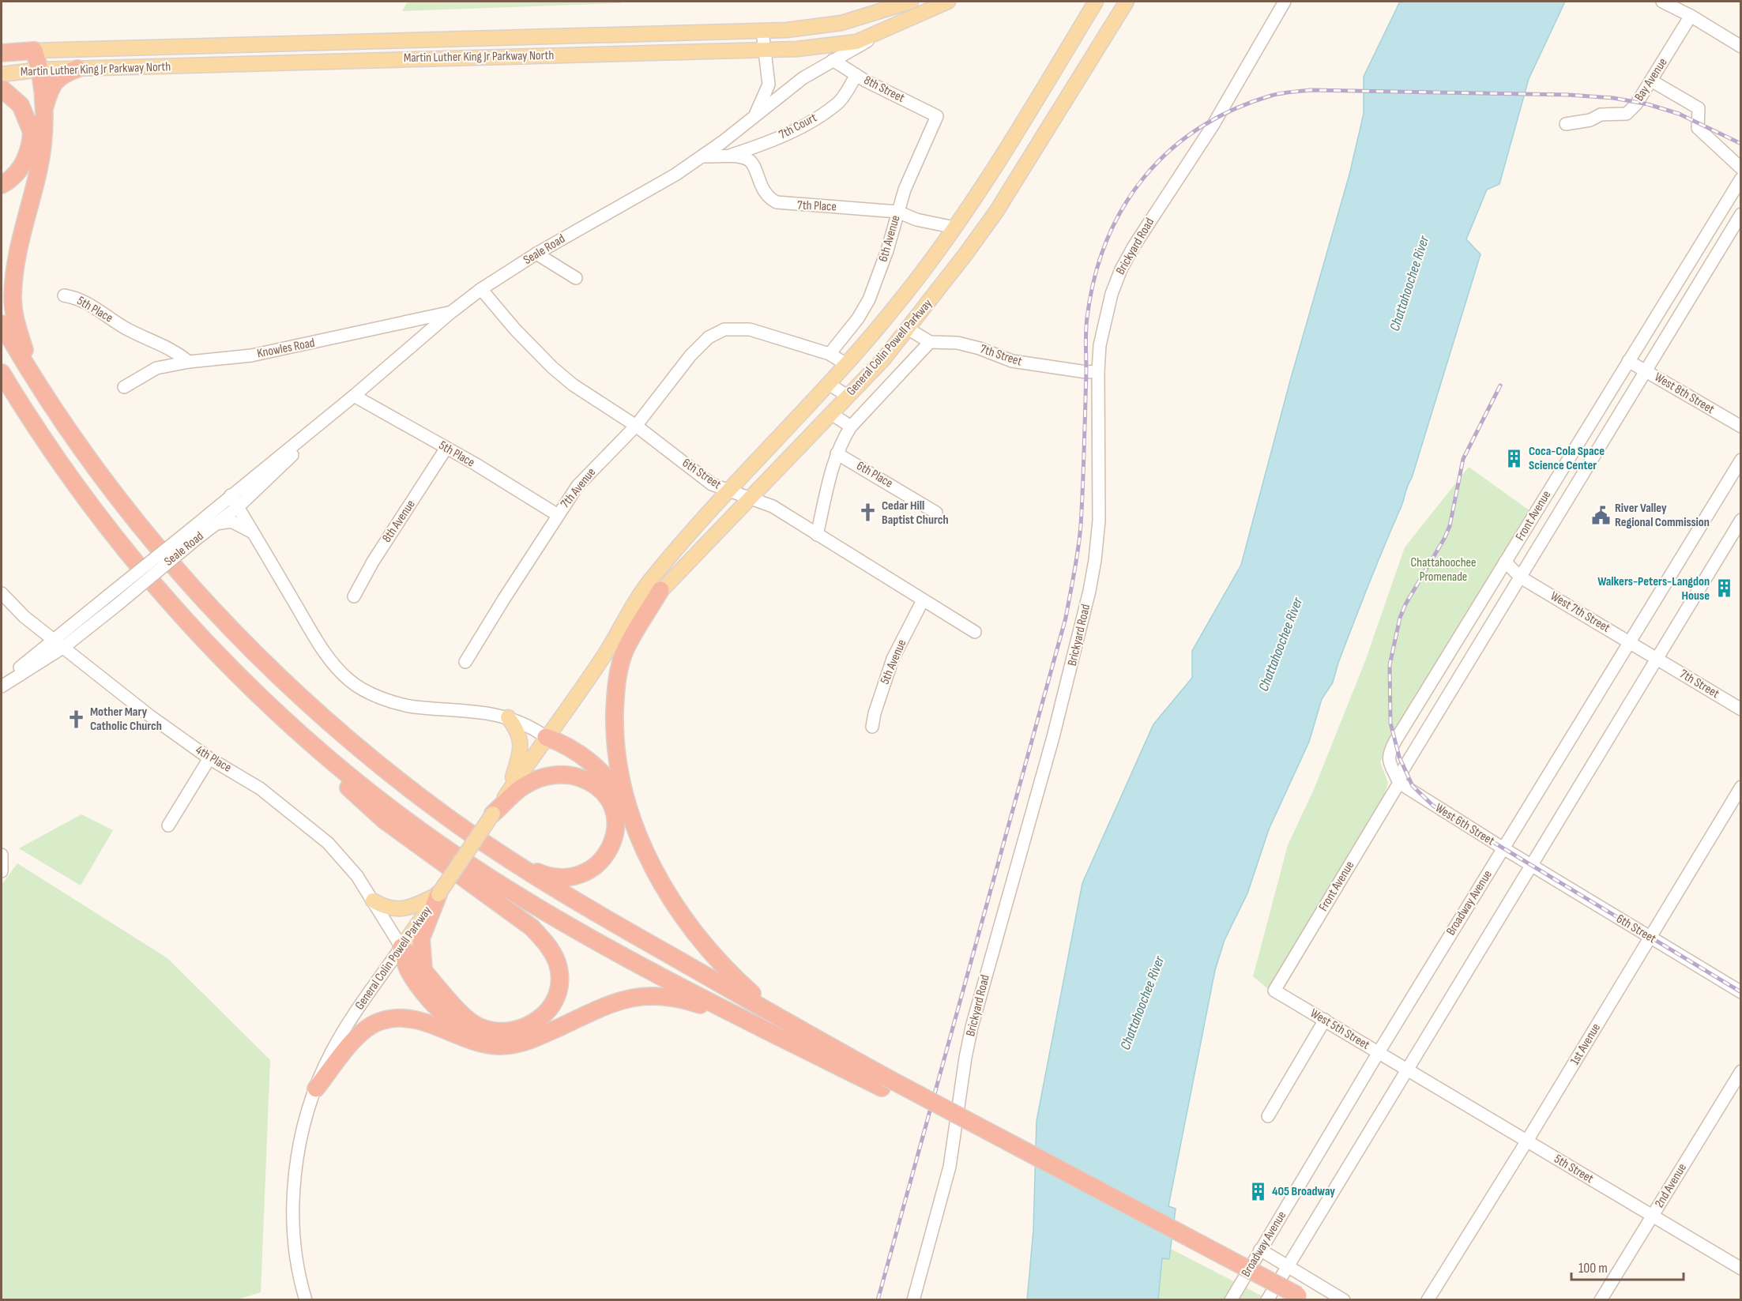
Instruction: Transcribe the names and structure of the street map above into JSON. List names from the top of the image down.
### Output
{
  "streets": {
    "highway": ["Martin Luther King Jr Parkway North"],
    "main road": ["General Colin Powell Parkway"],
    "street": [
      "Bay Avenue",
      "8th Street",
      "7th Court",
      "7th Place",
      "6th Avenue",
      "Brickyard Road",
      "Seale Road",
      "5th Place",
      "Knowles Road",
      "7th Street",
      "West 8th Street",
      "6th Street",
      "6th Place",
      "7th Avenue",
      "Front Avenue",
      "8th Avenue",
      "West 7th Street",
      "5th Avenue",
      "4th Place",
      "West 6th Street",
      "Broadway Avenue",
      "West 5th Street",
      "1st Avenue",
      "5th Street",
      "2nd Avenue"
    ]
  },
  "crossings": [
    ["Martin Luther King Jr Parkway North", "Seale Road"],
    ["8th Street", "7th Court"],
    ["8th Street", "6th Avenue"],
    ["8th Street", "Seale Road"],
    ["7th Court", "7th Place"],
    ["7th Place", "6th Avenue"],
    ["7th Place", "Seale Road"],
    ["7th Place", "General Colin Powell Parkway"],
    ["6th Avenue", "7th Avenue"],
    ["Brickyard Road", "7th Street"],
    ["Seale Road", "5th Place"],
    ["Seale Road", "Knowles Road"],
    ["Seale Road", "6th Street"],
    ["Seale Road", "4th Place"],
    ["5th Place", "Knowles Road"],
    ["5th Place", "7th Avenue"],
    ["5th Place", "8th Avenue"],
    ["General Colin Powell Parkway", "7th Street"],
    ["General Colin Powell Parkway", "6th Street"],
    ["General Colin Powell Parkway", "4th Place"],
    ["7th Street", "West 7th Street"],
    ["West 8th Street", "Front Avenue"],
    ["6th Street", "7th Avenue"],
    ["6th Street", "5th Avenue"],
    ["6th Street", "West 6th Street"],
    ["6th Street", "1st Avenue"],
    ["Front Avenue", "West 7th Street"],
    ["Front Avenue", "West 6th Street"],
    ["Front Avenue", "West 5th Street"],
    ["West 7th Street", "Broadway Avenue"],
    ["West 6th Street", "Broadway Avenue"],
    ["Broadway Avenue", "West 5th Street"],
    ["West 5th Street", "5th Street"],
    ["1st Avenue", "5th Street"],
    ["5th Street", "2nd Avenue"]
  ],
  "water": ["Chattahoochee River"],
  "parks": ["Chattahoochee Promenade"],
  "places": {
    "building": ["Coca-Cola Space Science Center", "Walkers-Peters-Langdon House", "405 Broadway"],
    "church": ["Cedar Hill Baptist Church", "Mother Mary Catholic Church"],
    "public building": ["River Valley Regional Commission"]
  },
  "scale_bar": "100 m"
}
